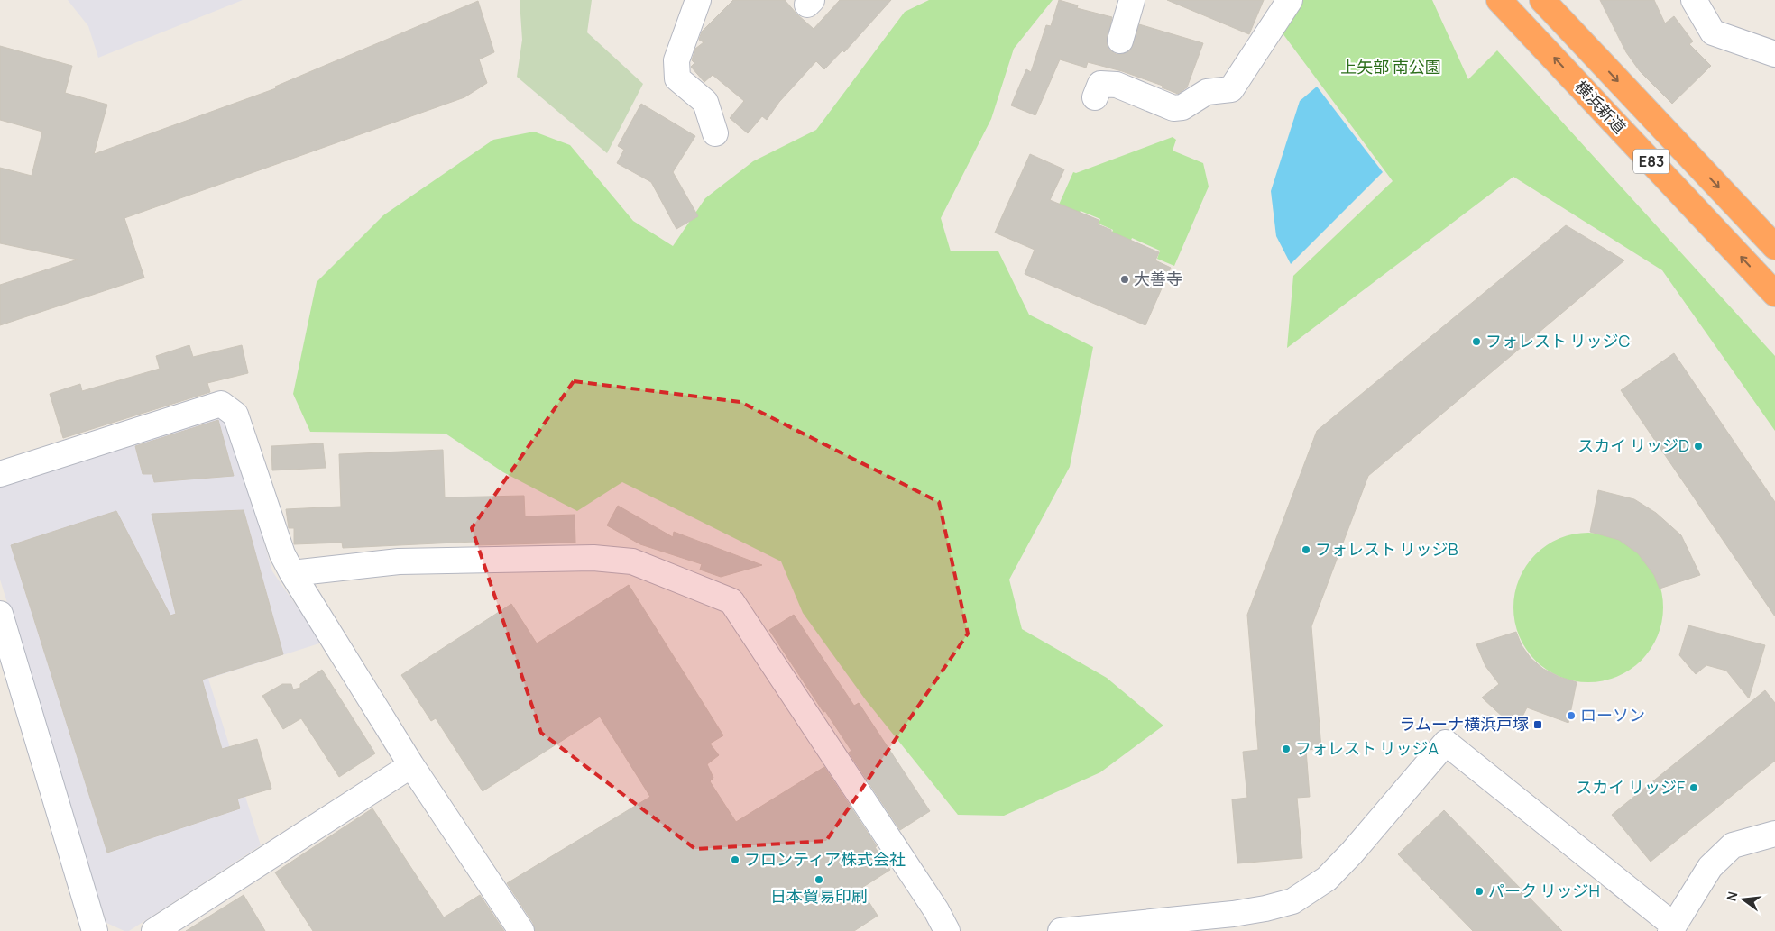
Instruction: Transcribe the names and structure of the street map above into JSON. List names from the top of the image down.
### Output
{
  "streets": {
    "highway": ["横浜新道", "E83"]
  },
  "parks": ["上矢部 南公園"],
  "places": {
    "other": [
      "大善寺",
      "フォレスト リッジC",
      "スカイ リッジD",
      "フォレスト リッジB",
      "ローソン",
      "フォレスト リッジA",
      "スカイ リッジF",
      "フロンティア株式会社",
      "日本貿易印刷",
      "パーク リッジH"
    ],
    "transit": ["ラムーナ横浜戸塚"]
  },
  "north": "left"
}
